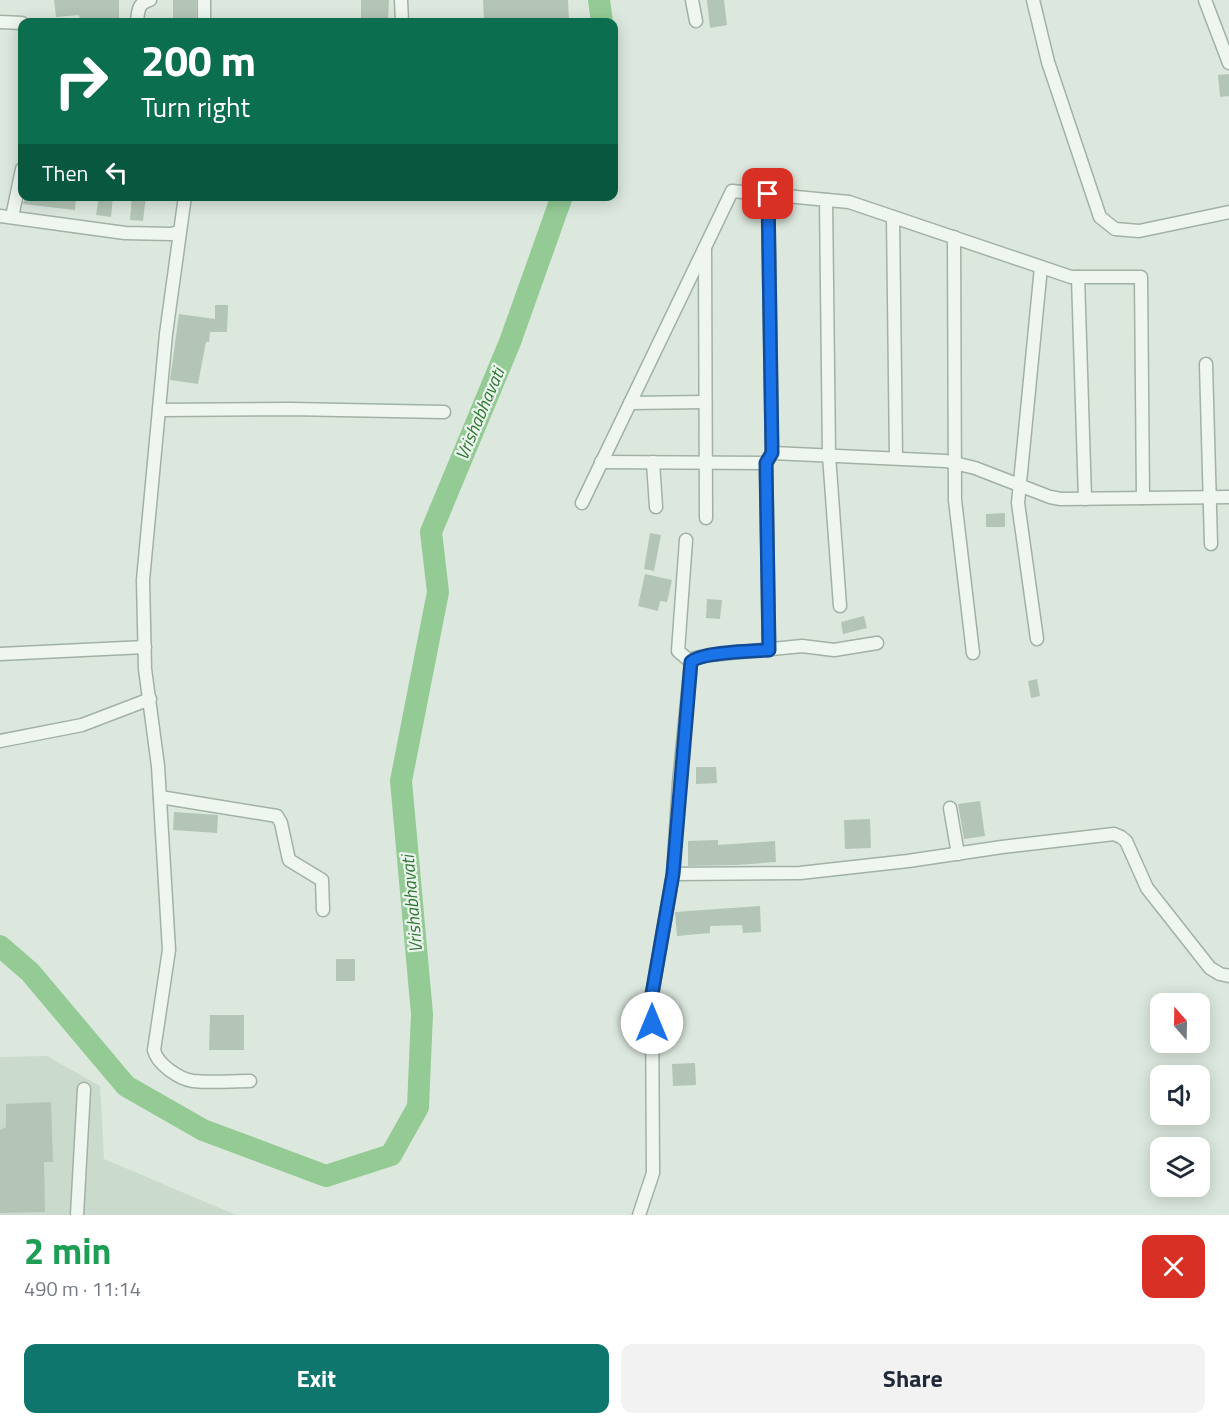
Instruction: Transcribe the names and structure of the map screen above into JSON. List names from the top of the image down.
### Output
{
  "water": ["Vrishabhavati"],
  "north": "top",
  "page": {
    "turn": ["200 m", "Turn right"],
    "then": "Then",
    "heading": ["2 min", "490 m · 11:14"],
    "buttons": ["Exit", "Share"]
  }
}
